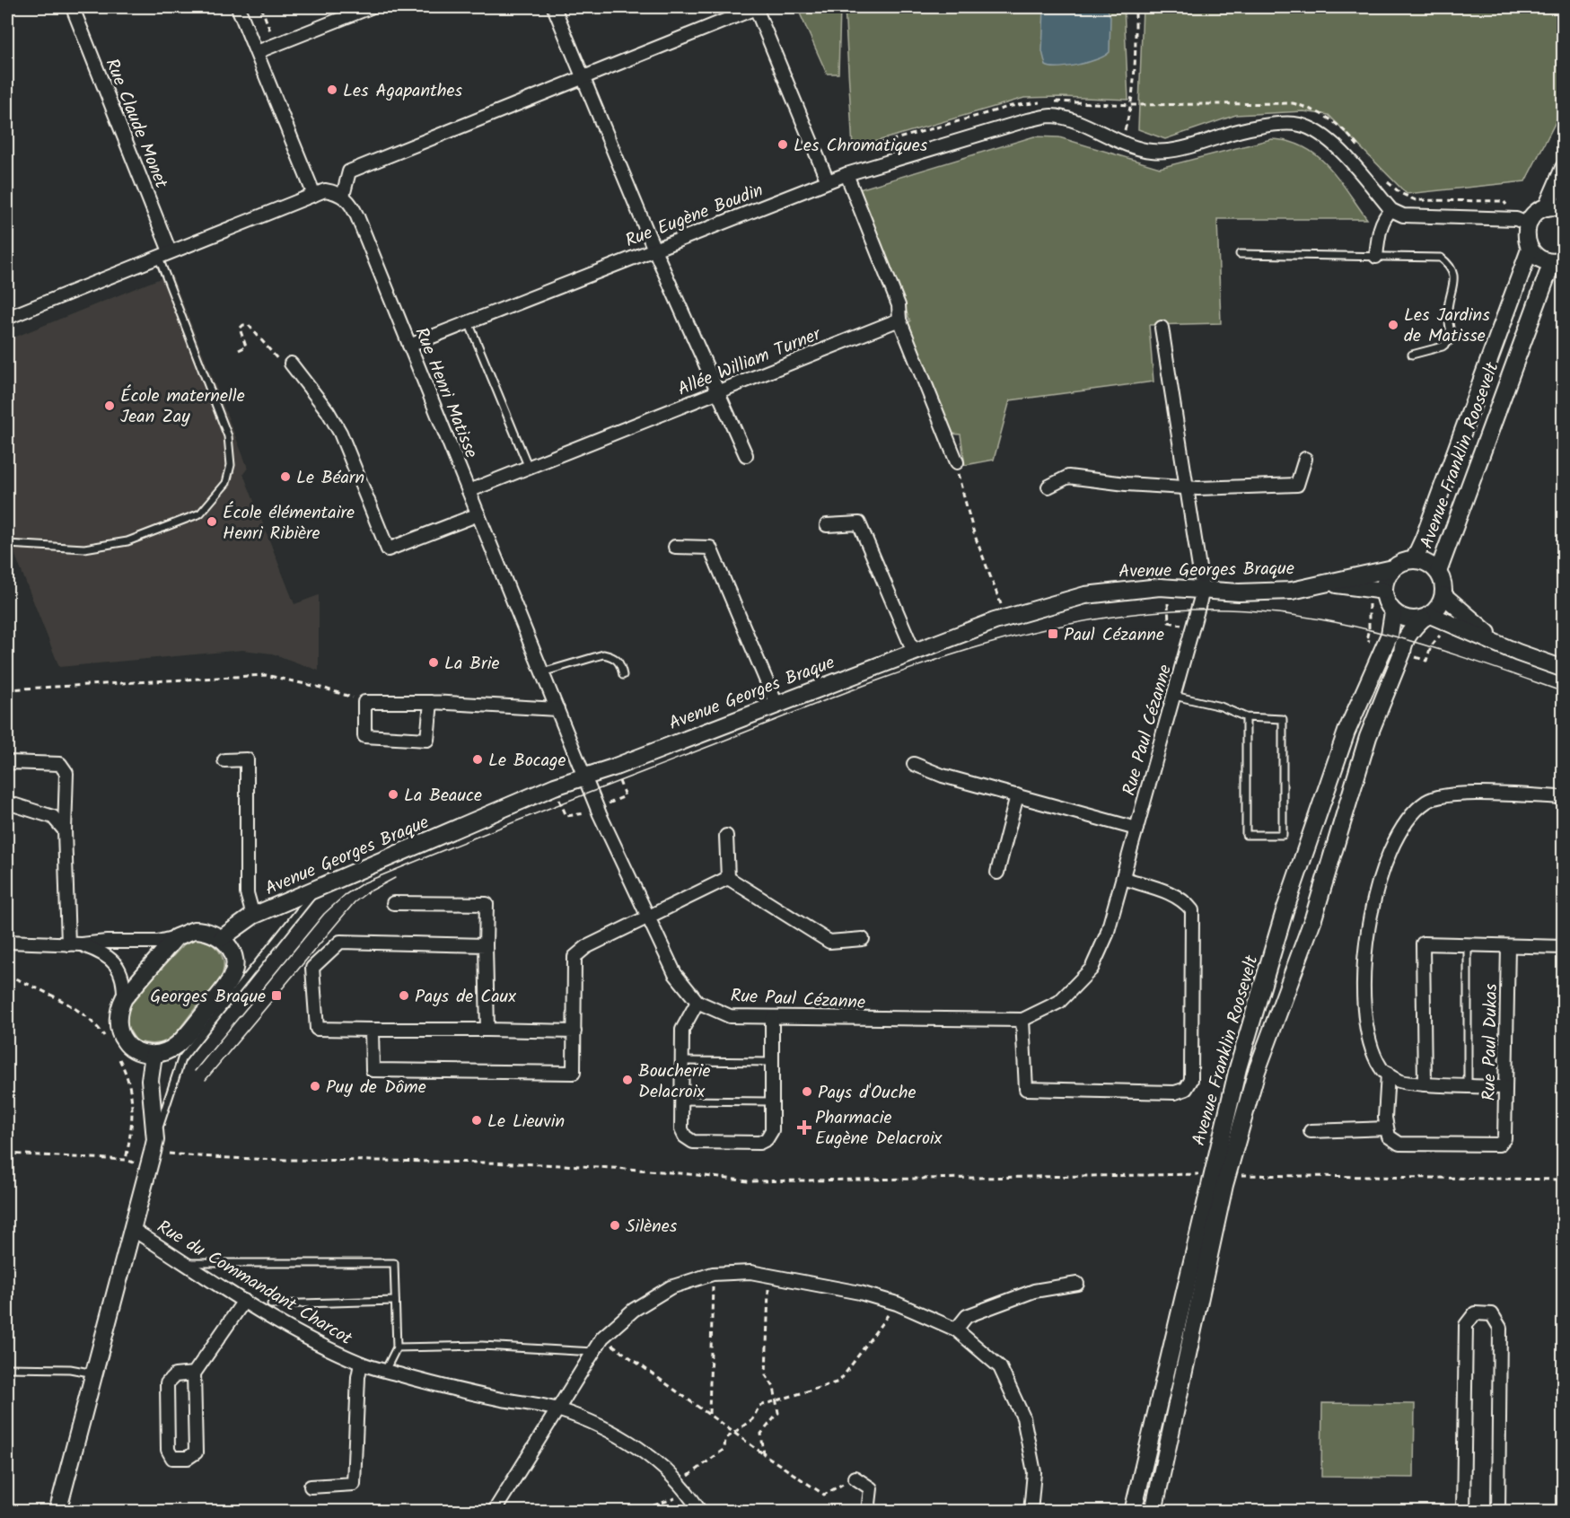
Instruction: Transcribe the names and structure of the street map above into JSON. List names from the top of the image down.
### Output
{
  "streets": {
    "street": [
      "Rue Claude Monet",
      "Rue Eugène Boudin",
      "Allée William Turner",
      "Rue Henri Matisse",
      "Avenue Franklin Roosevelt",
      "Avenue Georges Braque",
      "Rue Paul Cézanne",
      "Rue Paul Dukas",
      "Rue du Commandant Charcot"
    ]
  },
  "crossings": [
    ["Rue Eugène Boudin", "Rue Henri Matisse"],
    ["Allée William Turner", "Rue Henri Matisse"],
    ["Rue Henri Matisse", "Avenue Georges Braque"],
    ["Rue Henri Matisse", "Rue Paul Cézanne"],
    ["Avenue Franklin Roosevelt", "Avenue Georges Braque"],
    ["Avenue Georges Braque", "Rue Paul Cézanne"]
  ],
  "places": {
    "other": [
      "Les Agapanthes",
      "Les Chromatiques",
      "Les Jardins de Matisse",
      "École maternelle Jean Zay",
      "Le Béarn",
      "École élémentaire Henri Ribière",
      "La Brie",
      "Le Bocage",
      "La Beauce",
      "Pays de Caux",
      "Boucherie Delacroix",
      "Puy de Dôme",
      "Pays d'Ouche",
      "Le Lieuvin",
      "Silènes"
    ],
    "transit": ["Paul Cézanne", "Georges Braque"],
    "health": ["Pharmacie Eugène Delacroix"]
  }
}
